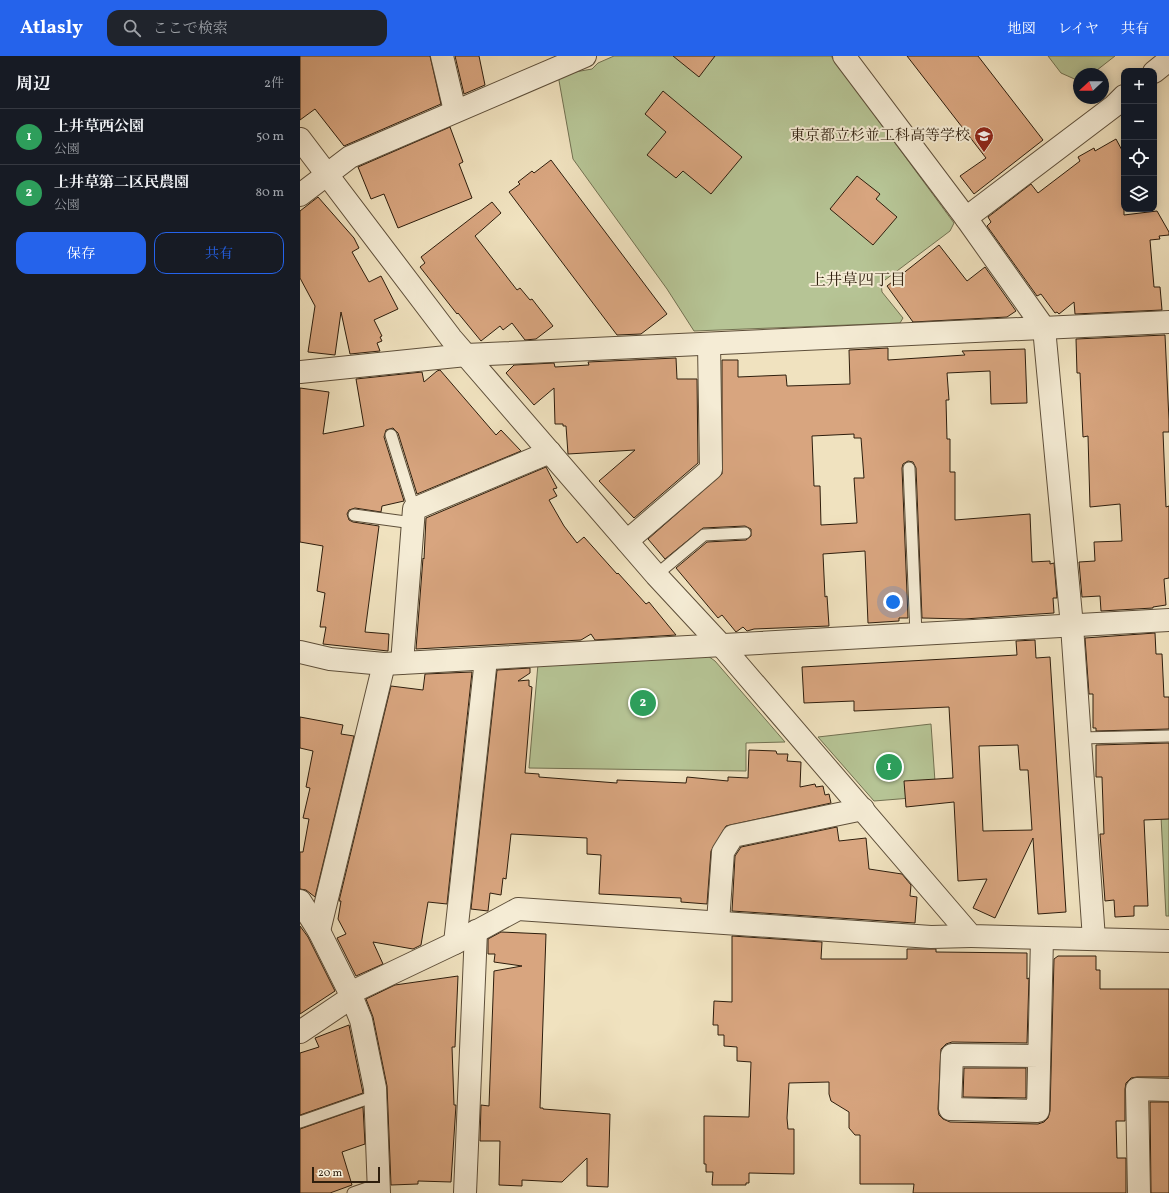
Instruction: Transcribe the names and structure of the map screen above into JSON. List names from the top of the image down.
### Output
{
  "districts": ["上井草四丁目"],
  "places": {
    "school or university": ["東京都立杉並工科高等学校"]
  },
  "scale_bar": "20 m",
  "north": "left",
  "page": {
    "header": "Atlasly",
    "search": "ここで検索",
    "nav": ["地図", "レイヤ", "共有"],
    "heading": ["周辺", "2件"],
    "map_buttons": ["+", "−"],
    "list": [
      {
        "mark": "1",
        "name": "上井草西公園",
        "note": "公園",
        "value": "50 m"
      },
      {
        "mark": "2",
        "name": "上井草第二区民農園",
        "note": "公園",
        "value": "80 m"
      }
    ],
    "buttons": ["保存", "共有"],
    "pins": ["2", "1"],
    "scale": "20 m"
  }
}
